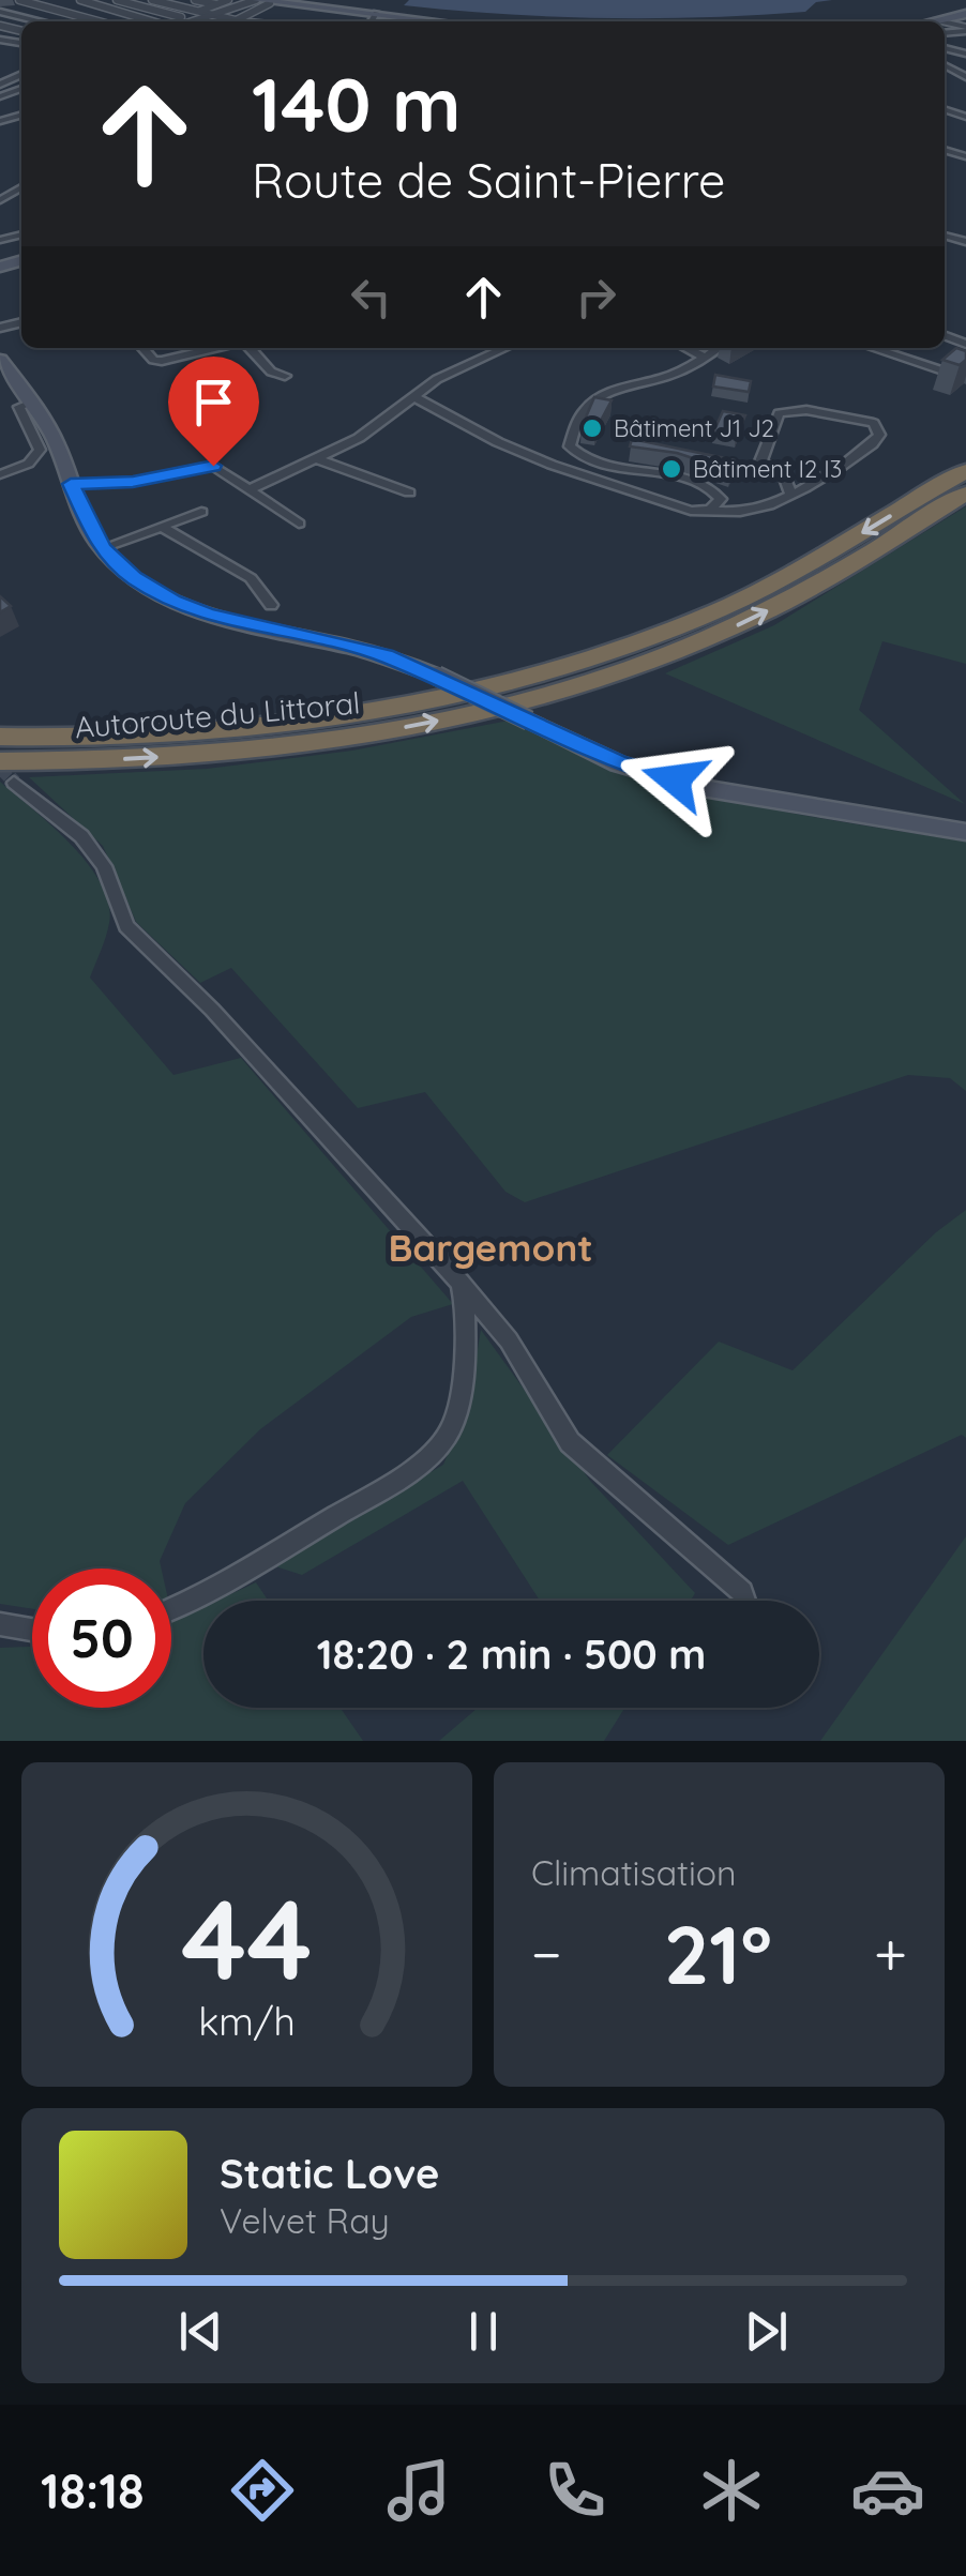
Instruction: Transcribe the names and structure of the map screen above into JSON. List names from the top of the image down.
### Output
{
  "streets": {
    "highway": ["Autoroute du Littoral"]
  },
  "districts": ["Bargemont"],
  "places": ["Bâtiment J1 J2", "Bâtiment I2 I3"],
  "page": {
    "turn": ["140 m", "Route de Saint-Pierre"],
    "limit": "50",
    "trip": "18:20 · 2 min · 500 m",
    "tile": "Climatisation",
    "heat": ["−", "21°", "+"],
    "song": ["Static Love", "Velvet Ray"],
    "tabs": "18:18",
    "gauge": ["44", "km/h"]
  }
}
